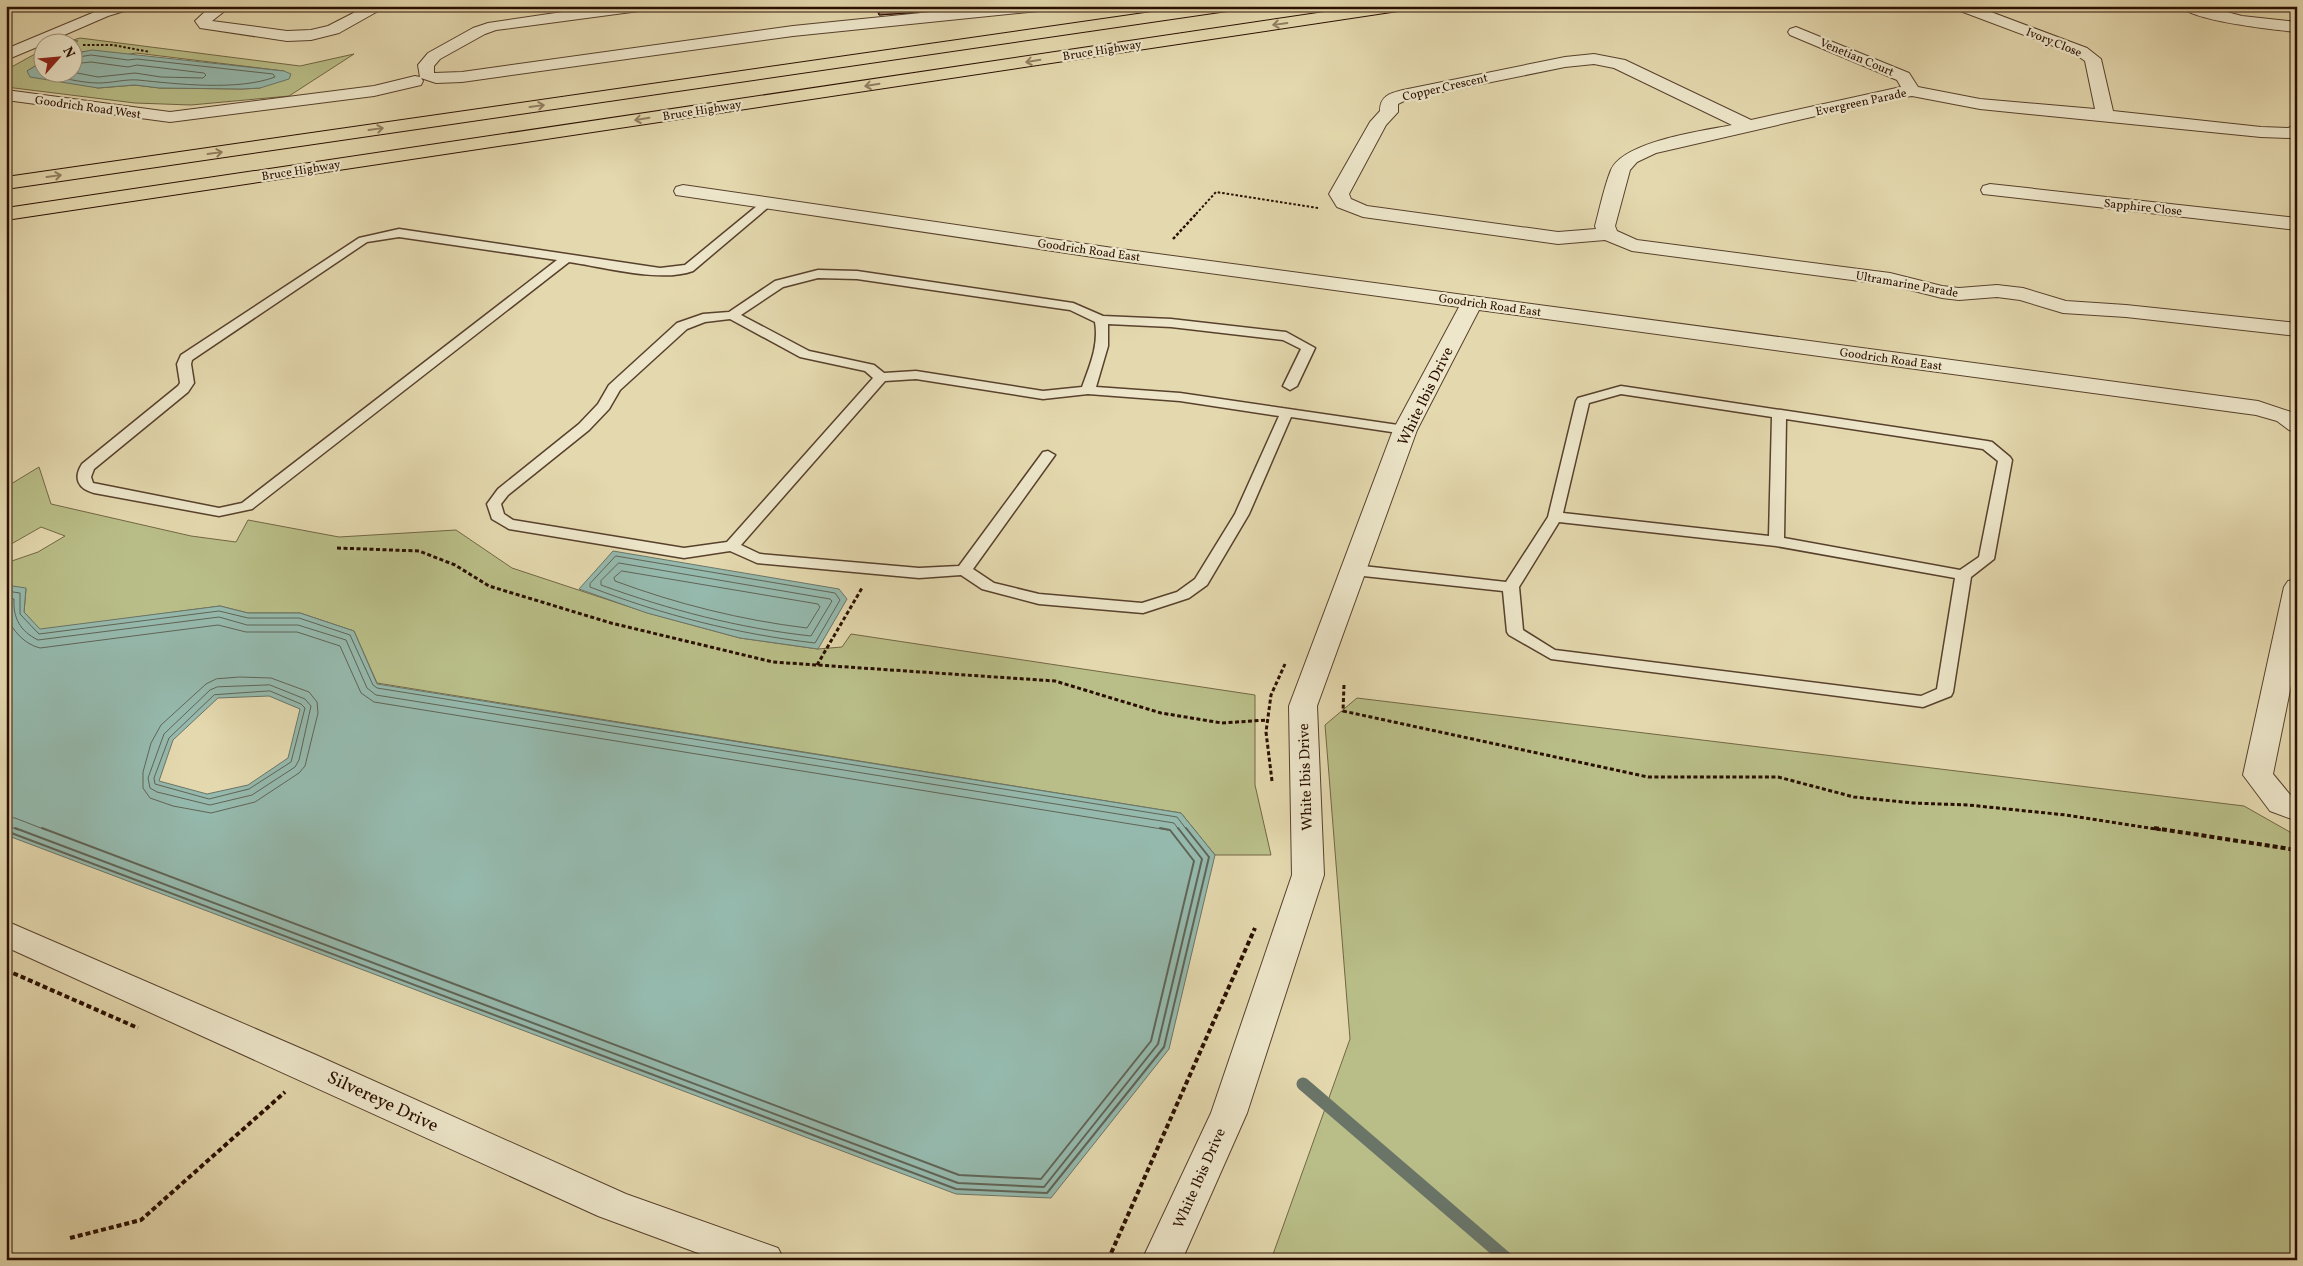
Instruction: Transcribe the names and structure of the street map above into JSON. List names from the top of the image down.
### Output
{
  "streets": {
    "highway": ["Bruce Highway"],
    "street": [
      "Ivory Close",
      "Venetian Court",
      "Copper Crescent",
      "Evergreen Parade",
      "Goodrich Road West",
      "Sapphire Close",
      "Goodrich Road East",
      "Ultramarine Parade",
      "White Ibis Drive",
      "Silvereye Drive"
    ]
  },
  "crossings": [
    ["Ivory Close", "Evergreen Parade"],
    ["Venetian Court", "Evergreen Parade"],
    ["Copper Crescent", "Evergreen Parade"],
    ["Copper Crescent", "Ultramarine Parade"],
    ["Evergreen Parade", "Ultramarine Parade"],
    ["Goodrich Road East", "White Ibis Drive"]
  ],
  "north": "top right"
}
